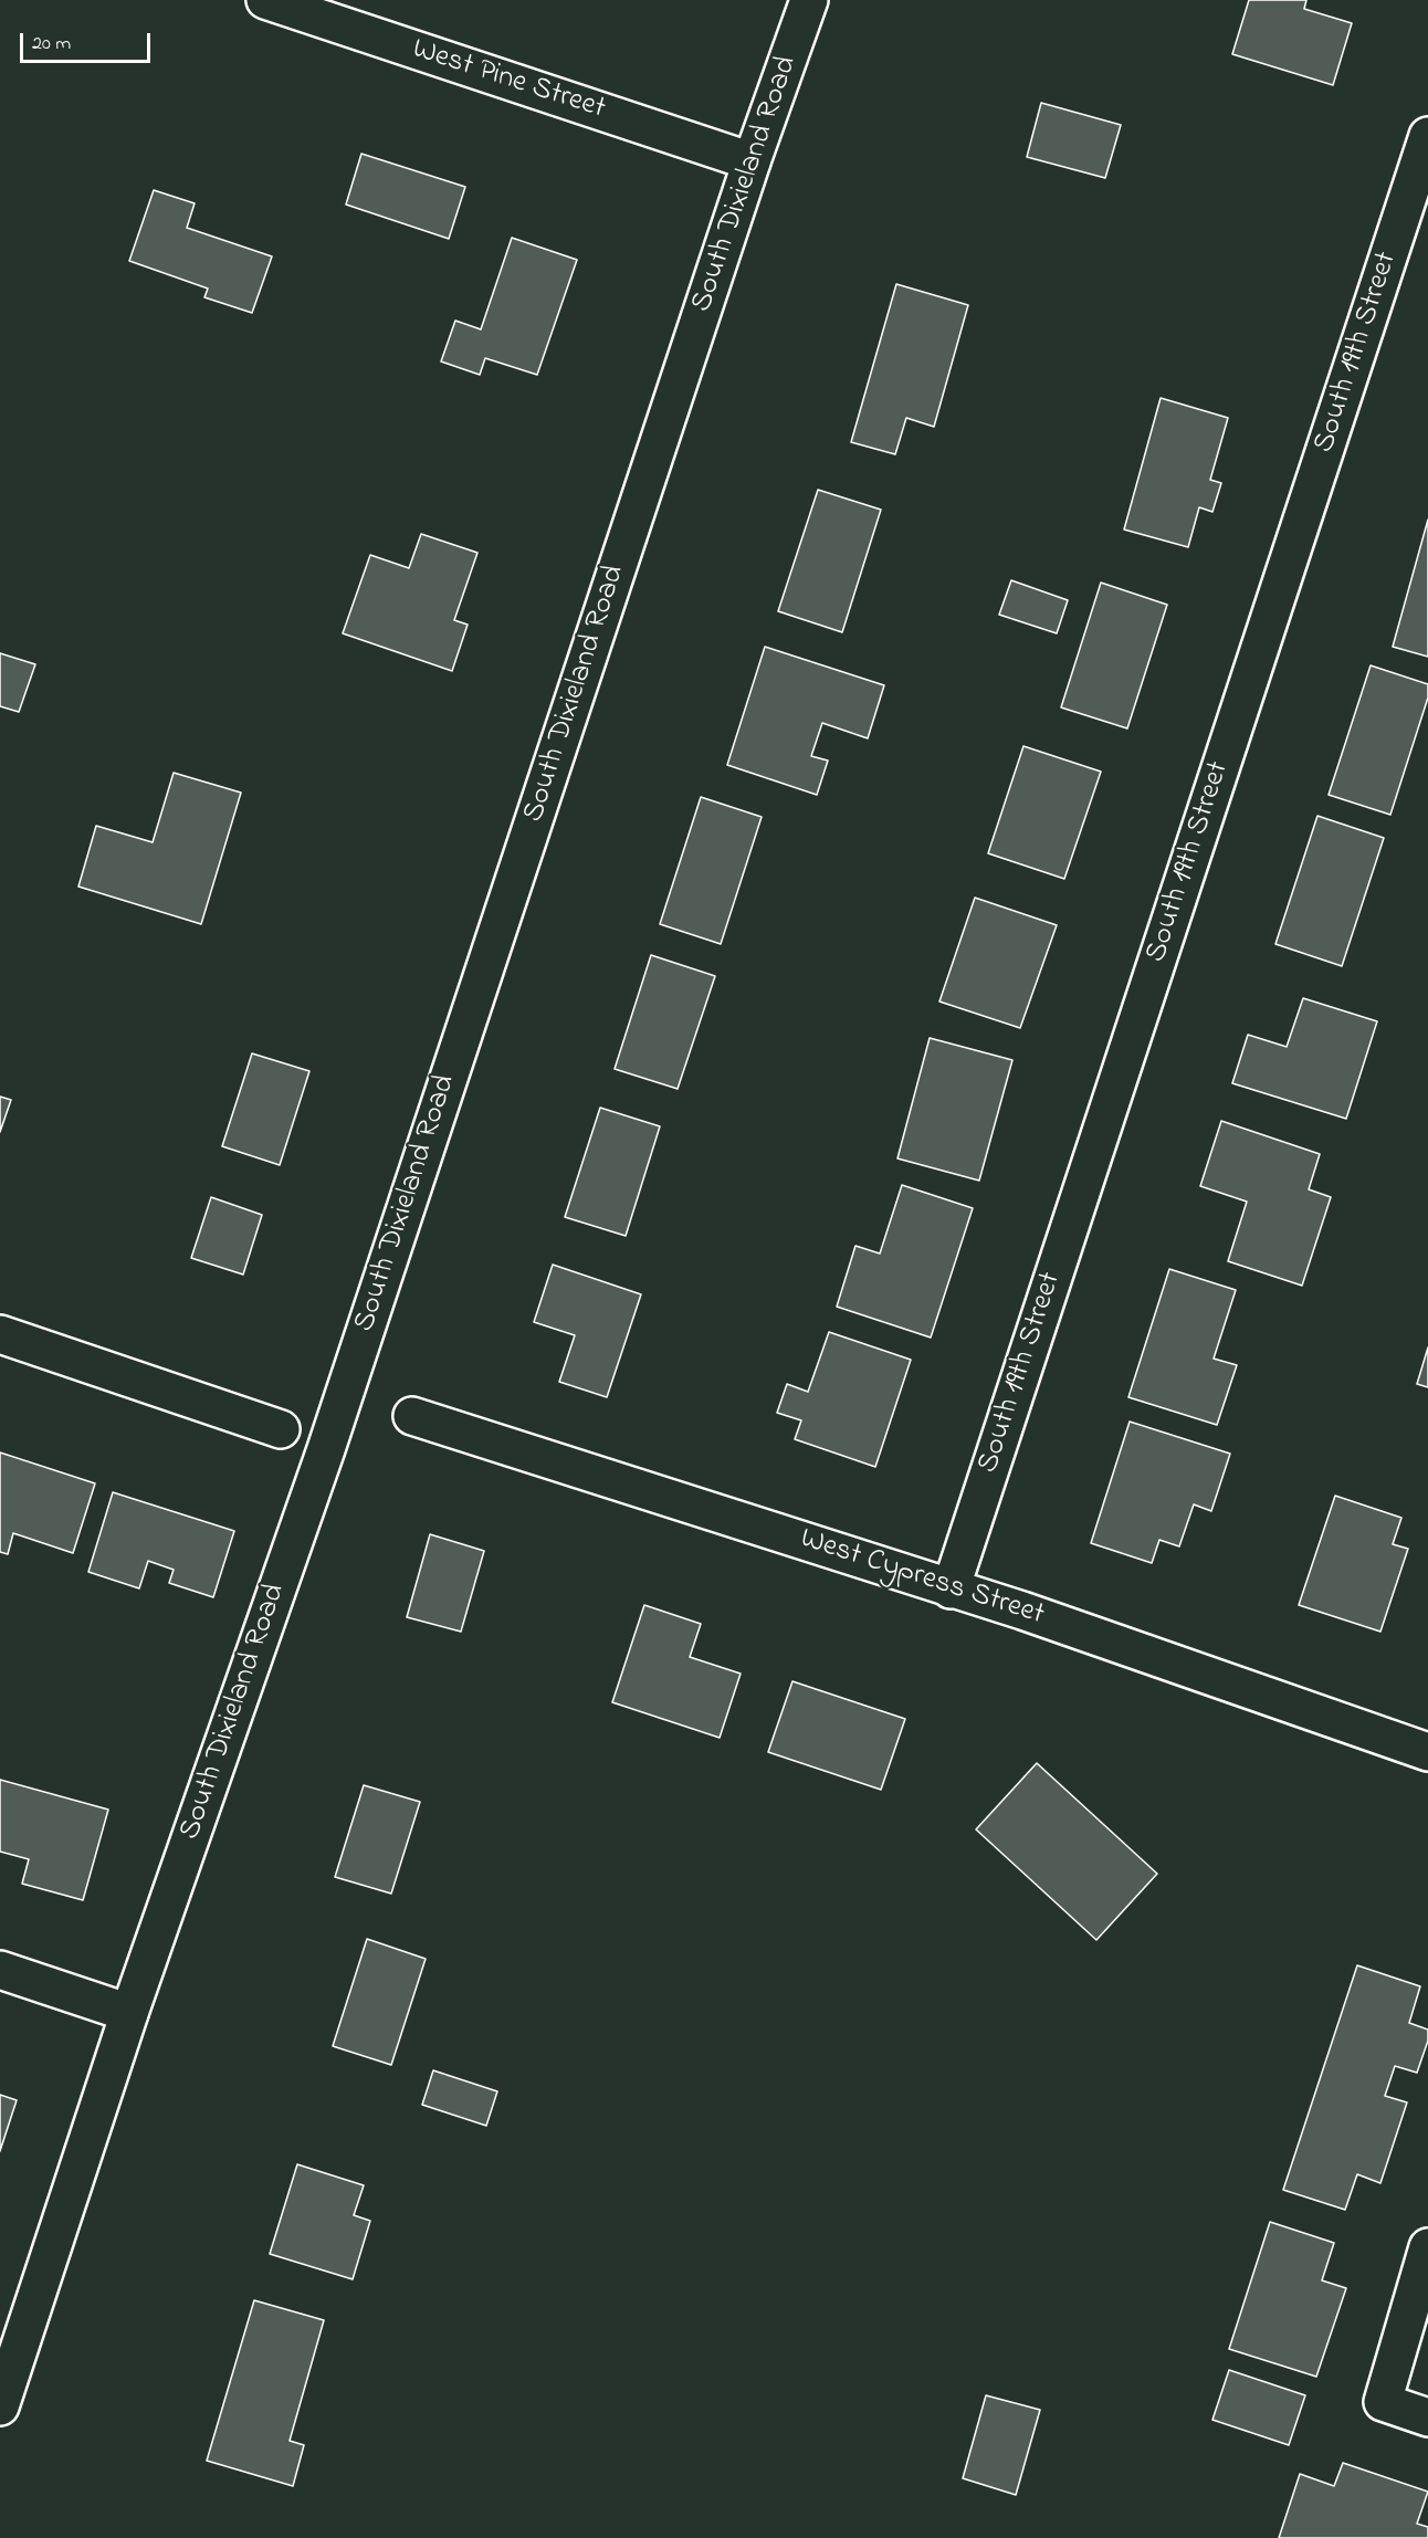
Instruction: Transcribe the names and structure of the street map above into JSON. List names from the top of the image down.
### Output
{
  "streets": {
    "street": [
      "West Pine Street",
      "South Dixieland Road",
      "South 19th Street",
      "West Cypress Street"
    ]
  },
  "crossings": [
    ["West Pine Street", "South Dixieland Road"],
    ["South 19th Street", "West Cypress Street"]
  ],
  "scale_bar": "20 m"
}
